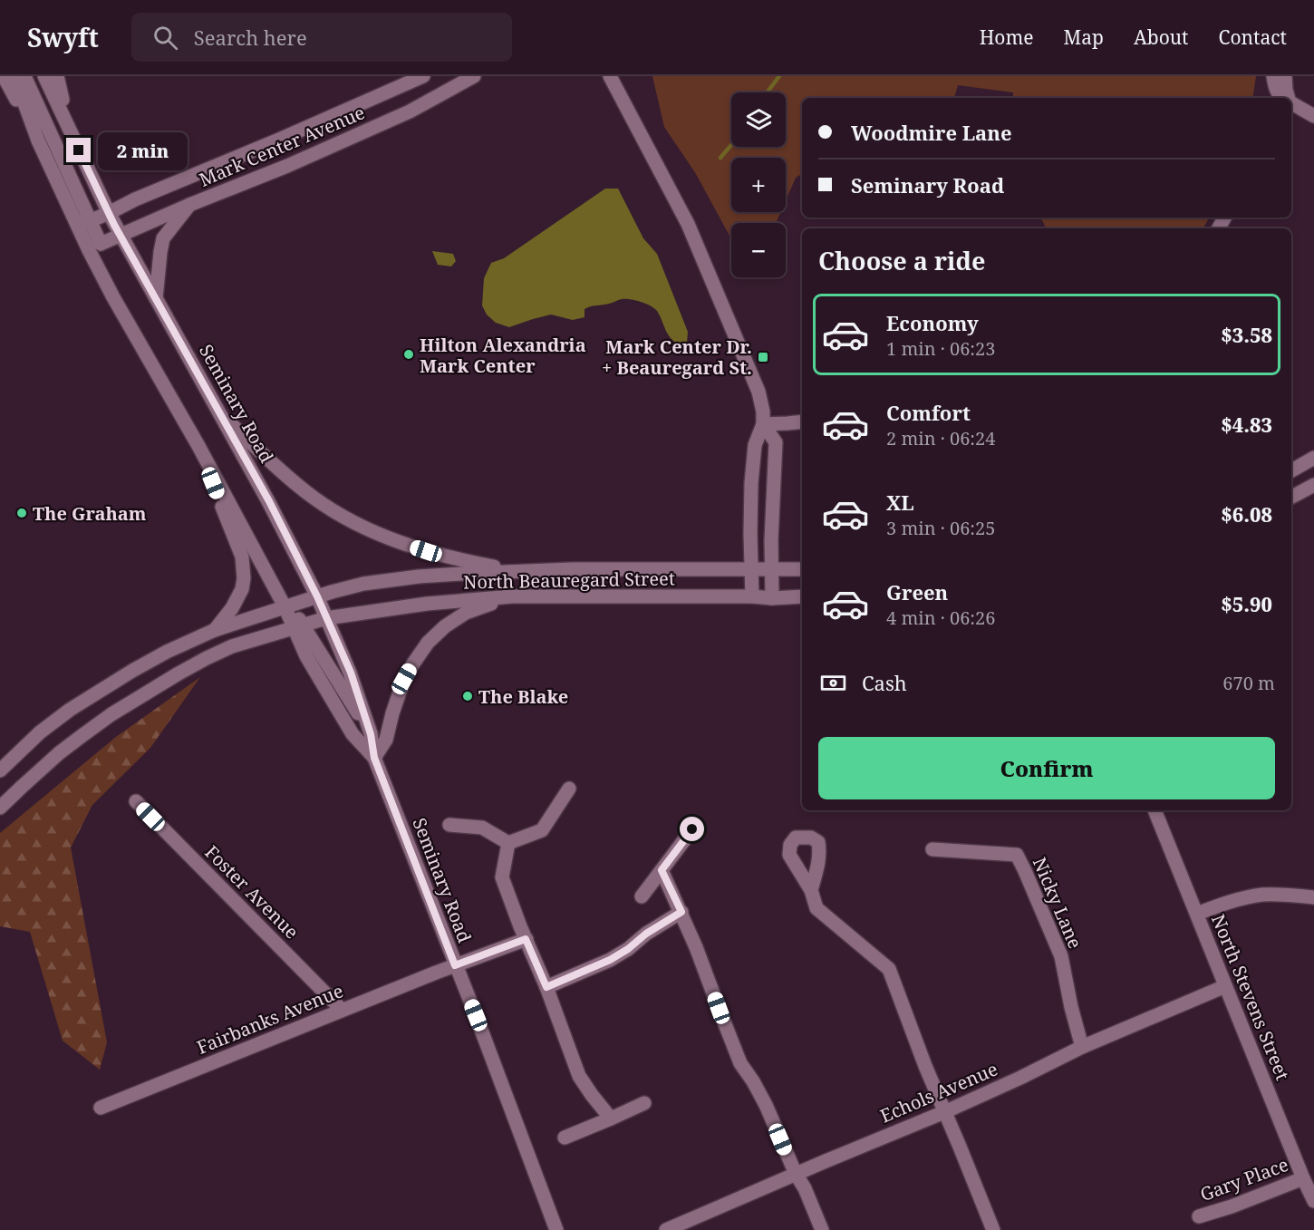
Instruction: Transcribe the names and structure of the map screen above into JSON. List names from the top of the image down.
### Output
{
  "streets": {
    "street": [
      "Mark Center Avenue",
      "Seminary Road",
      "North Beauregard Street",
      "Foster Avenue",
      "Nicky Lane",
      "North Stevens Street",
      "Fairbanks Avenue",
      "Echols Avenue",
      "Gary Place"
    ]
  },
  "crossings": [
    ["Mark Center Avenue", "Seminary Road"],
    ["Seminary Road", "North Beauregard Street"],
    ["Seminary Road", "Fairbanks Avenue"],
    ["Foster Avenue", "Fairbanks Avenue"],
    ["Nicky Lane", "Echols Avenue"],
    ["North Stevens Street", "Echols Avenue"],
    ["North Stevens Street", "Gary Place"]
  ],
  "places": {
    "other": ["Hilton Alexandria Mark Center", "The Graham", "The Blake"],
    "transit": ["Mark Center Dr. + Beauregard St."]
  },
  "page": {
    "header": "Swyft",
    "search": "Search here",
    "nav": [
      "Home",
      "Map",
      "About",
      "Contact"
    ],
    "map_buttons": ["+", "−"],
    "banner": ["Woodmire Lane", "Seminary Road"],
    "bubble": "2 min",
    "heading": "Choose a ride",
    "list": [
      {
        "name": "Economy",
        "note": "1 min · 06:23",
        "value": "$3.58"
      },
      {
        "name": "Comfort",
        "note": "2 min · 06:24",
        "value": "$4.83"
      },
      {
        "name": "XL",
        "note": "3 min · 06:25",
        "value": "$6.08"
      },
      {
        "name": "Green",
        "note": "4 min · 06:26",
        "value": "$5.90"
      }
    ],
    "pay": ["Cash", "670 m"],
    "buttons": "Confirm"
  }
}
